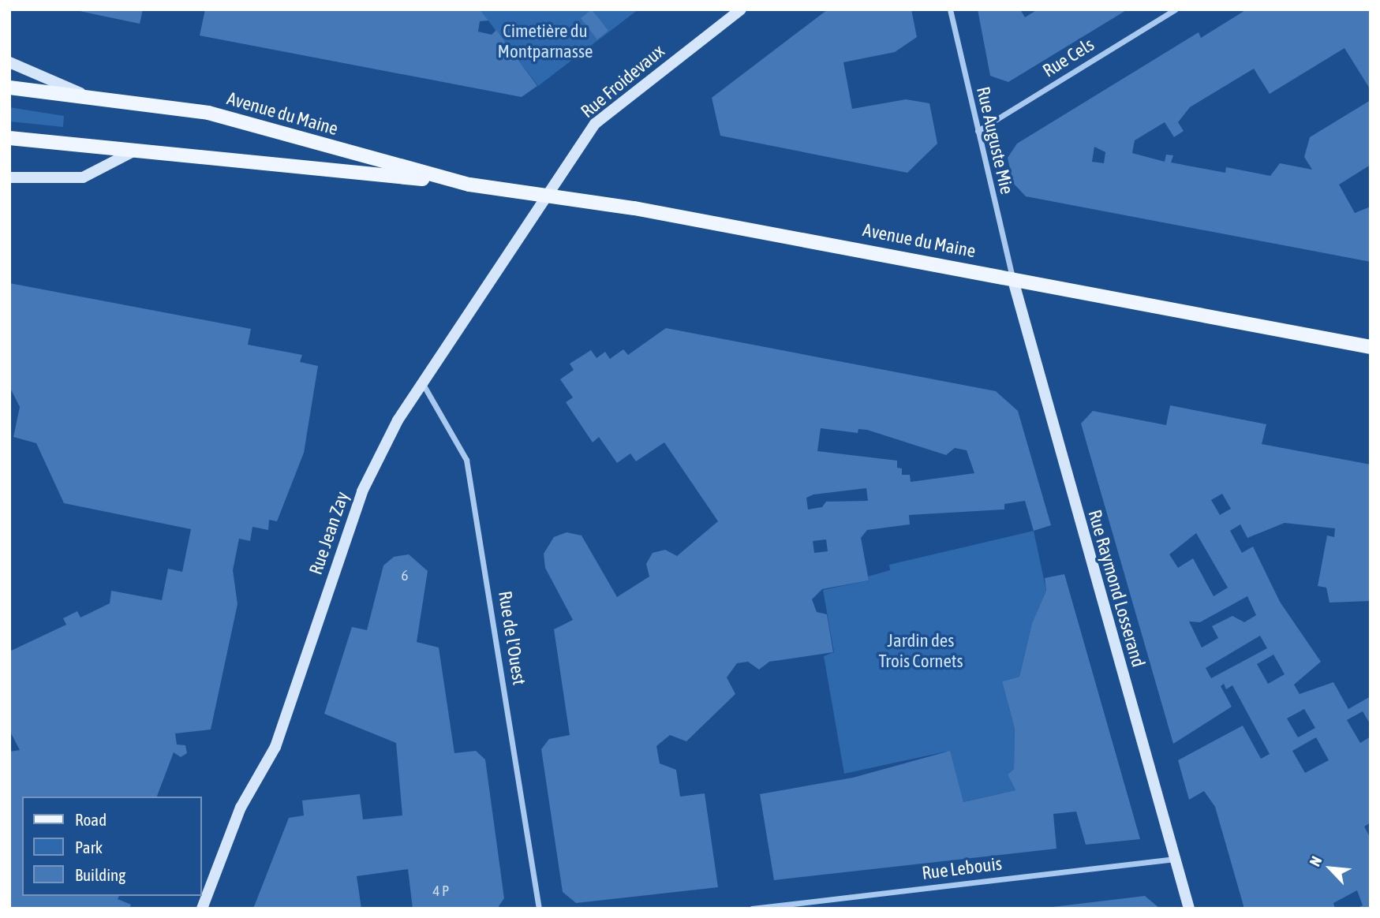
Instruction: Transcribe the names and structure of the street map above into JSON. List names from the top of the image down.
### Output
{
  "streets": {
    "main road": [
      "Rue Froidevaux",
      "Avenue du Maine",
      "Rue Jean Zay",
      "Rue Raymond Losserand"
    ],
    "street": [
      "Rue Cels",
      "Rue Auguste Mie",
      "Rue de l'Ouest",
      "Rue Lebouis"
    ]
  },
  "crossings": [
    ["Rue Cels", "Rue Auguste Mie"],
    ["Rue Froidevaux", "Avenue du Maine"],
    ["Rue Froidevaux", "Rue Jean Zay"],
    ["Avenue du Maine", "Rue Auguste Mie"],
    ["Avenue du Maine", "Rue Jean Zay"],
    ["Avenue du Maine", "Rue Raymond Losserand"],
    ["Rue Auguste Mie", "Rue Raymond Losserand"],
    ["Rue Jean Zay", "Rue de l'Ouest"],
    ["Rue Raymond Losserand", "Rue Lebouis"]
  ],
  "parks": ["Cimetière du Montparnasse", "Jardin des Trois Cornets"],
  "house_numbers": ["6", "4 P"],
  "legend": ["Road", "Park", "Building"],
  "north": "top left"
}
